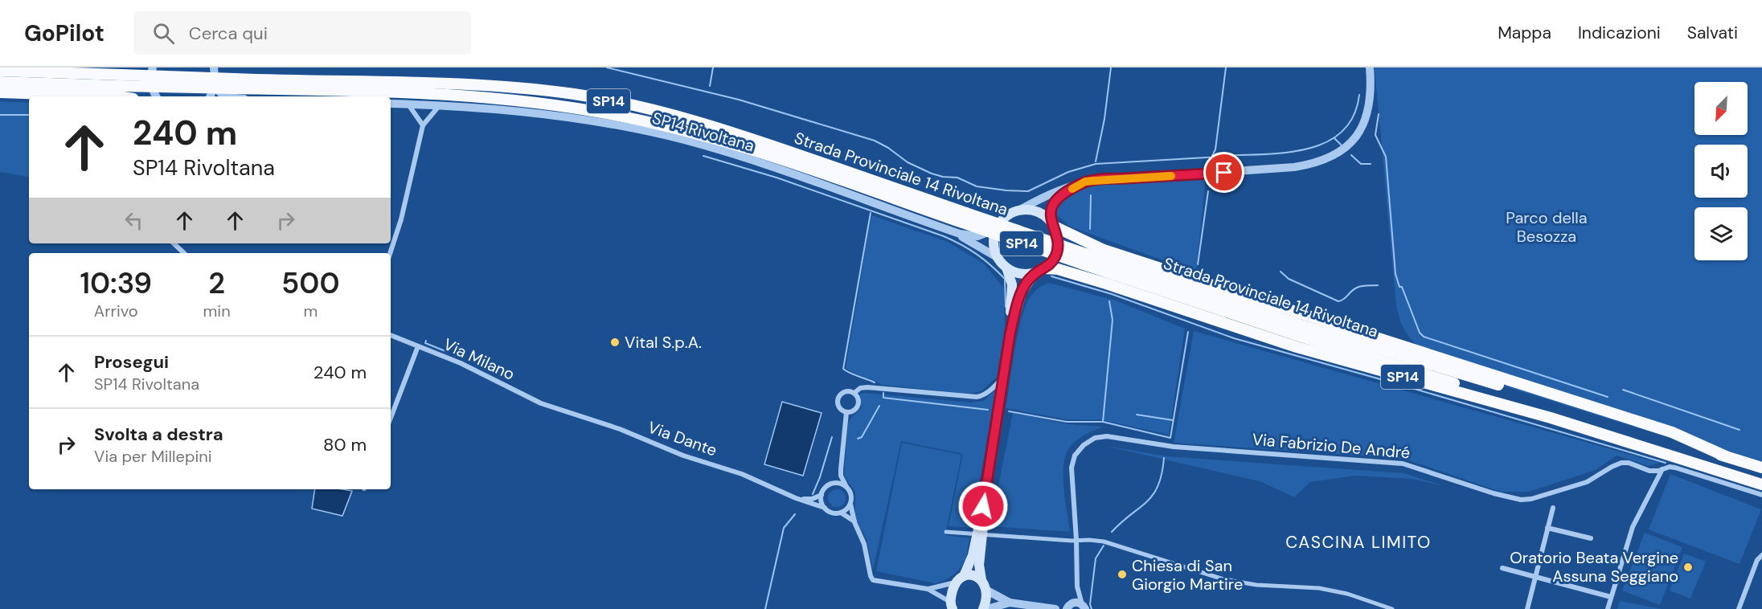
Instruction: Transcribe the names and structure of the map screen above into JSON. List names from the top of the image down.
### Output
{
  "streets": {
    "highway": ["SP14", "Strada Provinciale 14 Rivoltana"],
    "main road": ["SP14 Rivoltana"],
    "street": ["Via Milano", "Via Dante", "Via Fabrizio De André"]
  },
  "crossings": [
    ["SP14", "SP14 Rivoltana"],
    ["SP14", "Strada Provinciale 14 Rivoltana"],
    ["Via Milano", "Via Dante"]
  ],
  "districts": ["CASCINA LIMITO"],
  "parks": ["Parco della Besozza"],
  "places": ["Vital S.p.A.", "Oratorio Beata Vergine Assuna Seggiano", "Chiesa di San Giorgio Martire"],
  "north": "bottom left",
  "page": {
    "header": "GoPilot",
    "search": "Cerca qui",
    "nav": ["Mappa", "Indicazioni", "Salvati"],
    "turn": ["240 m", "SP14 Rivoltana"],
    "eta": [
      "10:39",
      "Arrivo",
      "2",
      "min",
      "500",
      "m"
    ],
    "list": [
      {
        "name": "Prosegui",
        "note": "SP14 Rivoltana",
        "value": "240 m"
      },
      {
        "name": "Svolta a destra",
        "note": "Via per Millepini",
        "value": "80 m"
      }
    ]
  }
}
